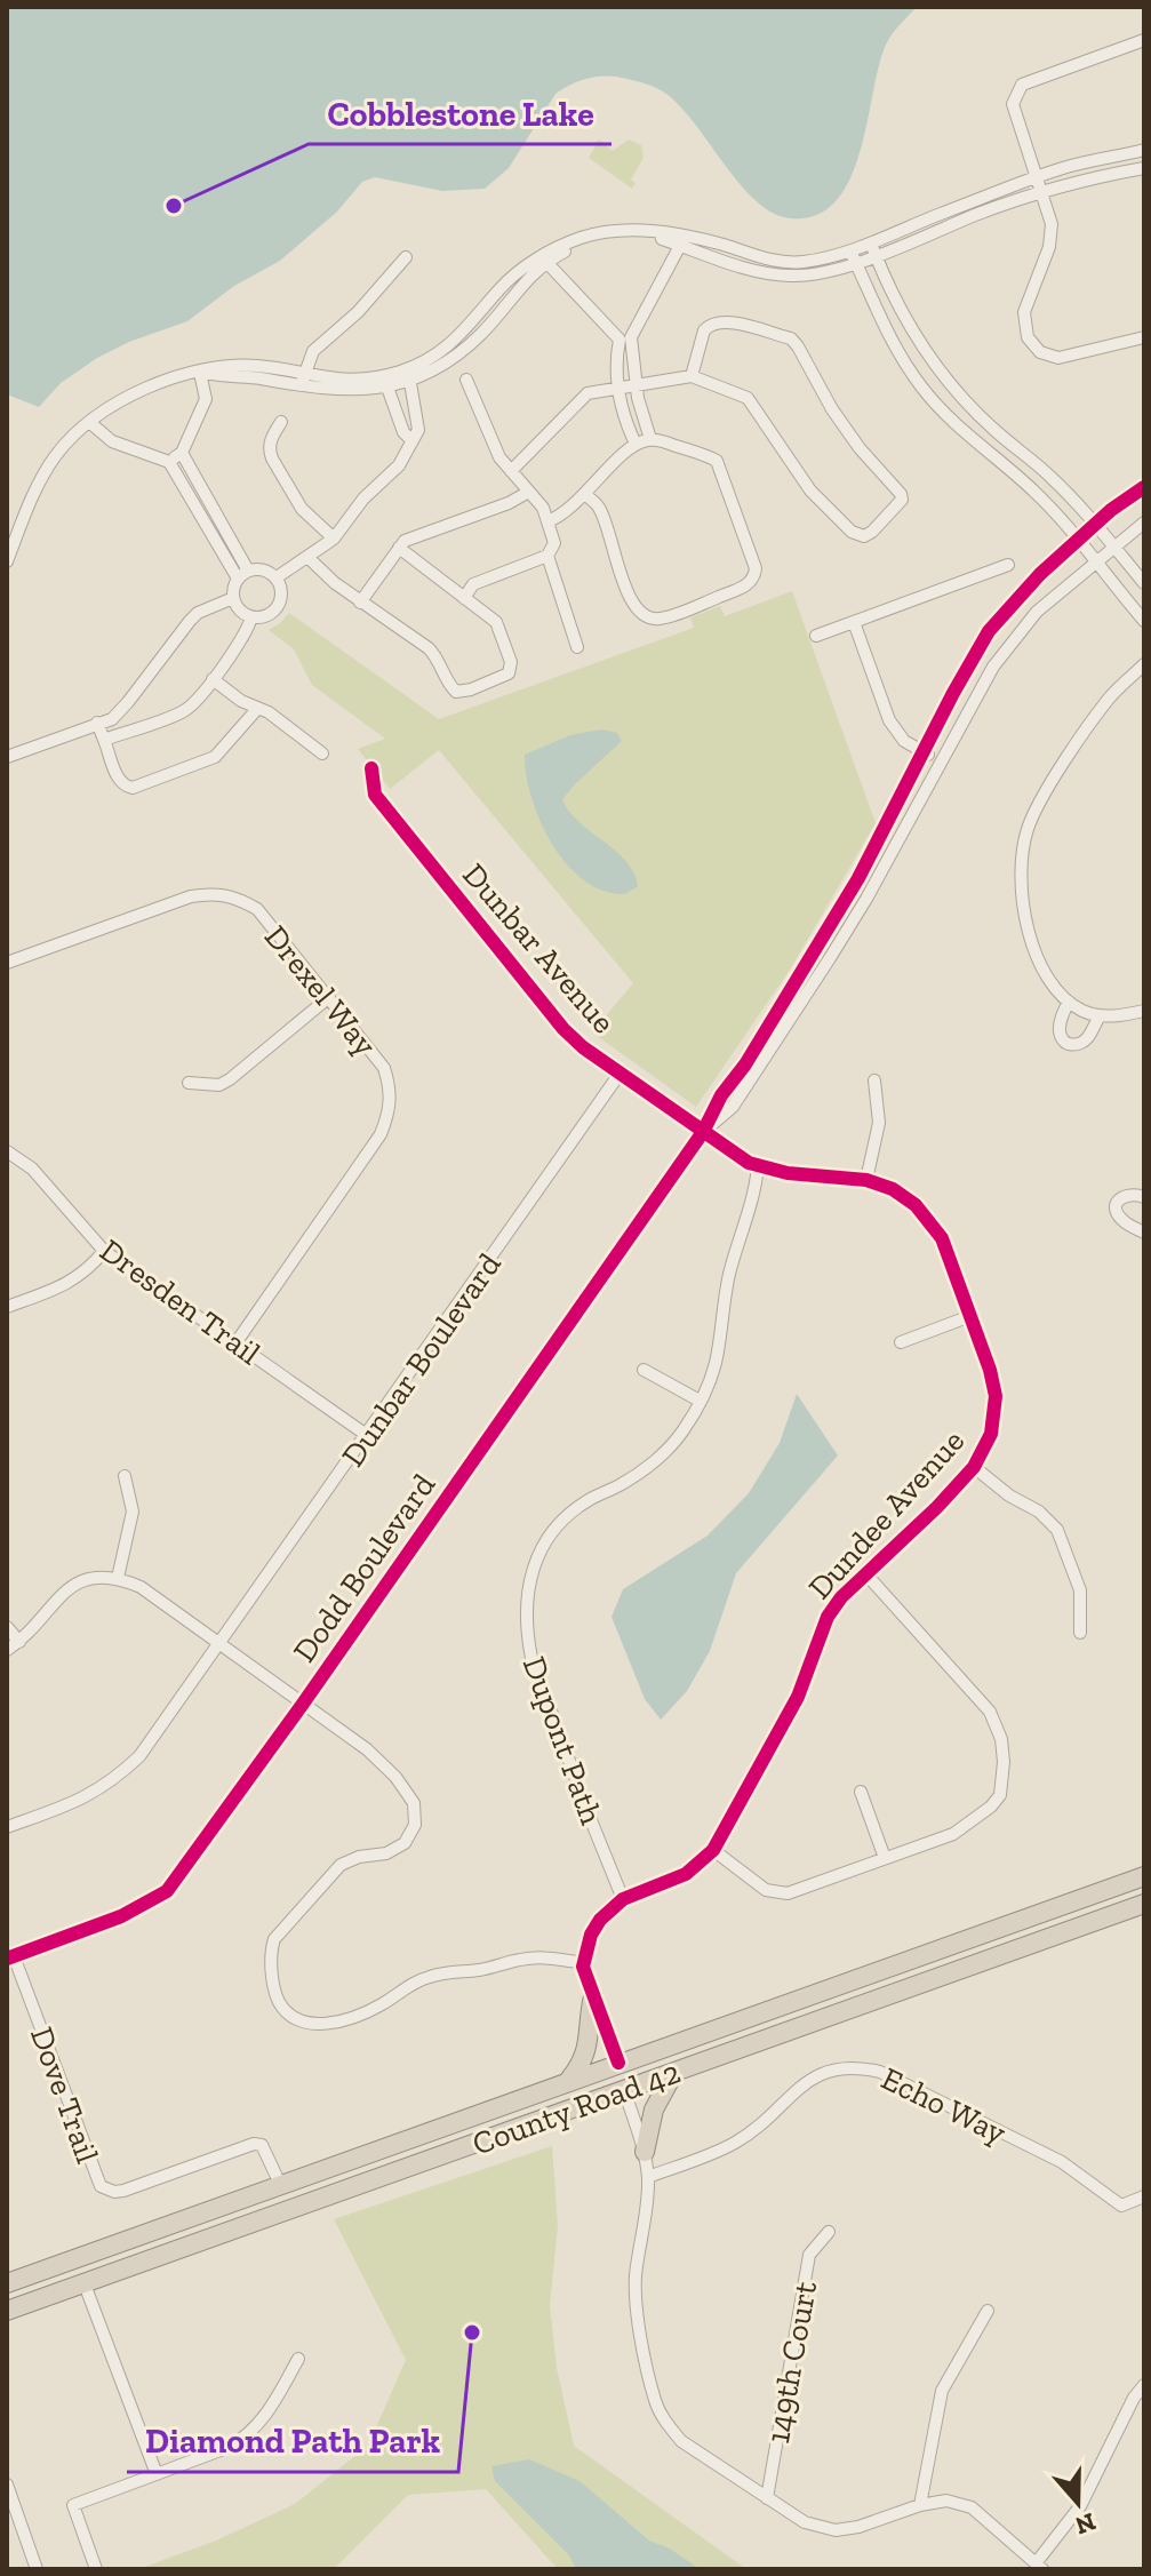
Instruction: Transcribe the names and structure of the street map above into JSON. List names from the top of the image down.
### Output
{
  "streets": {
    "highway": ["County Road 42"],
    "street": [
      "Dunbar Avenue",
      "Drexel Way",
      "Dresden Trail",
      "Dunbar Boulevard",
      "Dundee Avenue",
      "Dodd Boulevard",
      "Dupont Path",
      "Dove Trail",
      "Echo Way",
      "149th Court"
    ]
  },
  "crossings": [
    ["Dunbar Avenue", "Dunbar Boulevard"],
    ["Dunbar Avenue", "Dundee Avenue"],
    ["Dunbar Avenue", "Dodd Boulevard"],
    ["Drexel Way", "Dresden Trail"],
    ["Dresden Trail", "Dunbar Boulevard"],
    ["Dundee Avenue", "Dodd Boulevard"],
    ["Dundee Avenue", "Dupont Path"],
    ["Dodd Boulevard", "Dove Trail"],
    ["Dove Trail", "County Road 42"]
  ],
  "places": ["Cobblestone Lake", "Diamond Path Park"],
  "north": "bottom"
}
